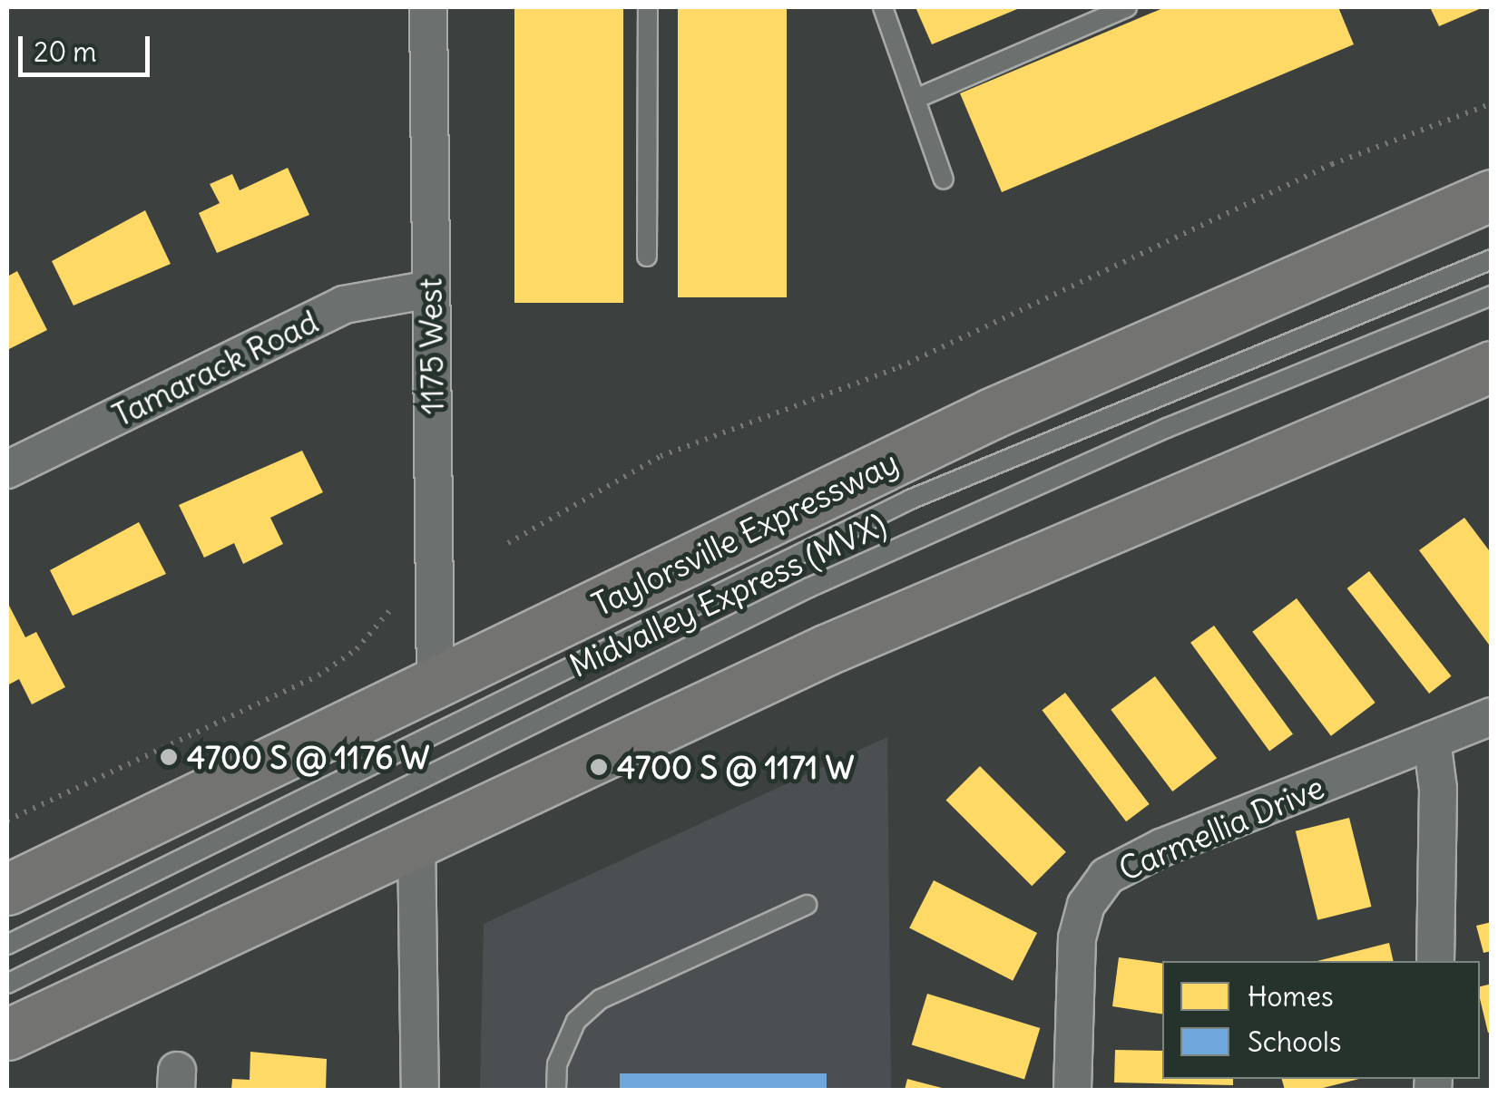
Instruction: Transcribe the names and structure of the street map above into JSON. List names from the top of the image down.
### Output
{
  "streets": {
    "main road": ["Taylorsville Expressway"],
    "street": ["1175 West", "Tamarack Road", "Carmellia Drive"],
    "lane": ["Midvalley Express (MVX)"]
  },
  "crossings": [
    ["1175 West", "Tamarack Road"],
    ["1175 West", "Taylorsville Expressway"]
  ],
  "places": ["4700 S @ 1176 W", "4700 S @ 1171 W"],
  "legend": ["Homes", "Schools"],
  "scale_bar": "20 m"
}
